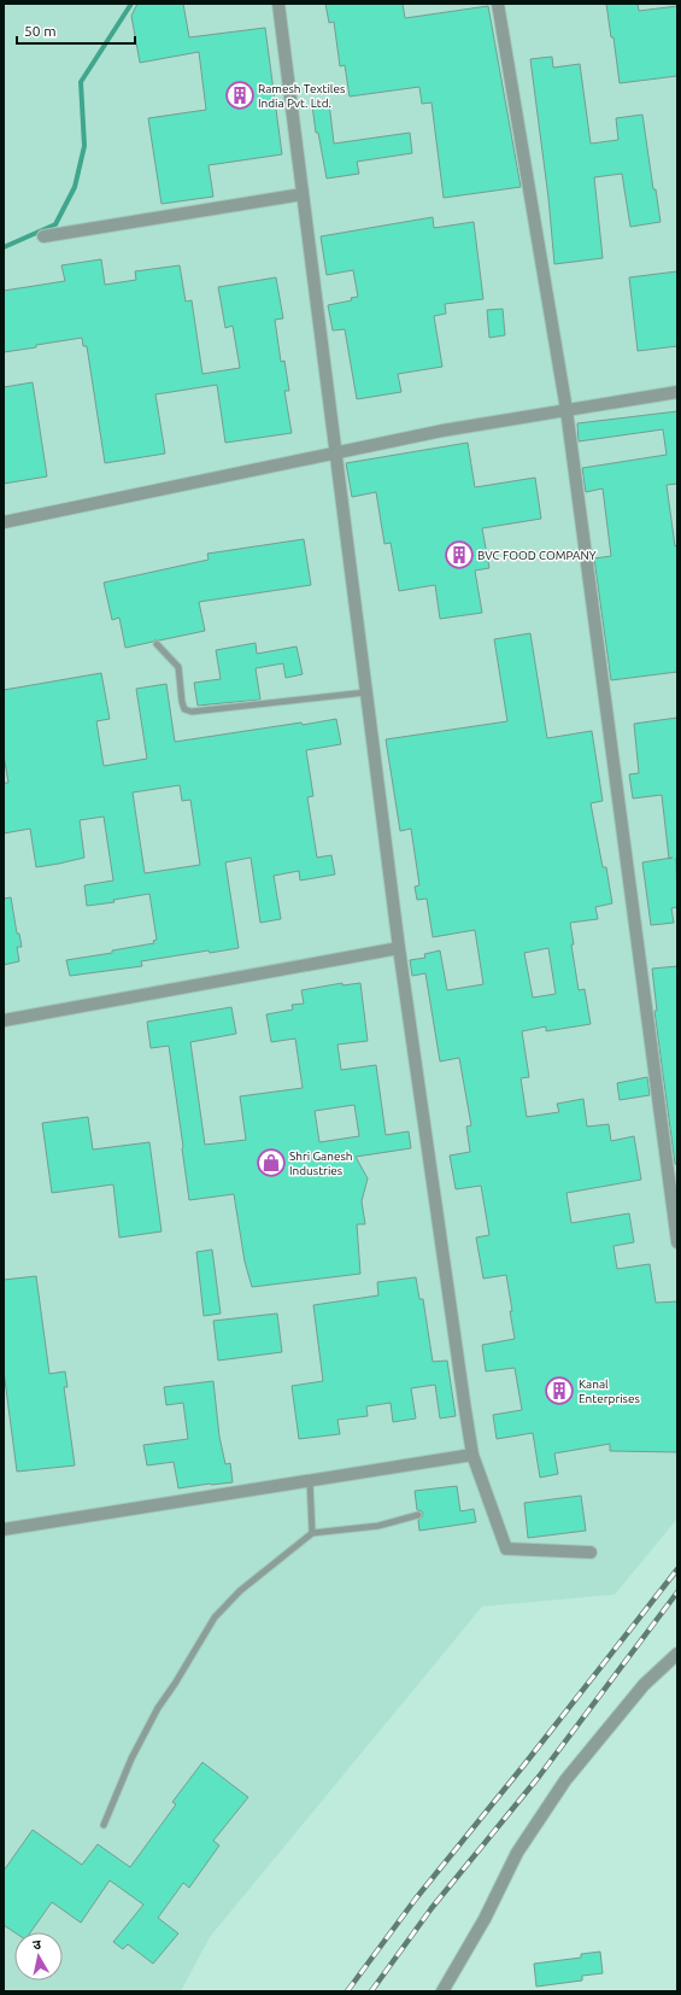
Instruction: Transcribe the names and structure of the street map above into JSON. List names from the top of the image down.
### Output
{
  "places": {
    "building": ["Ramesh Textiles India Pvt. Ltd.", "BVC FOOD COMPANY", "Kanal Enterprises"],
    "shop": ["Shri Ganesh Industries"]
  },
  "scale_bar": "50 m",
  "north": "top"
}
